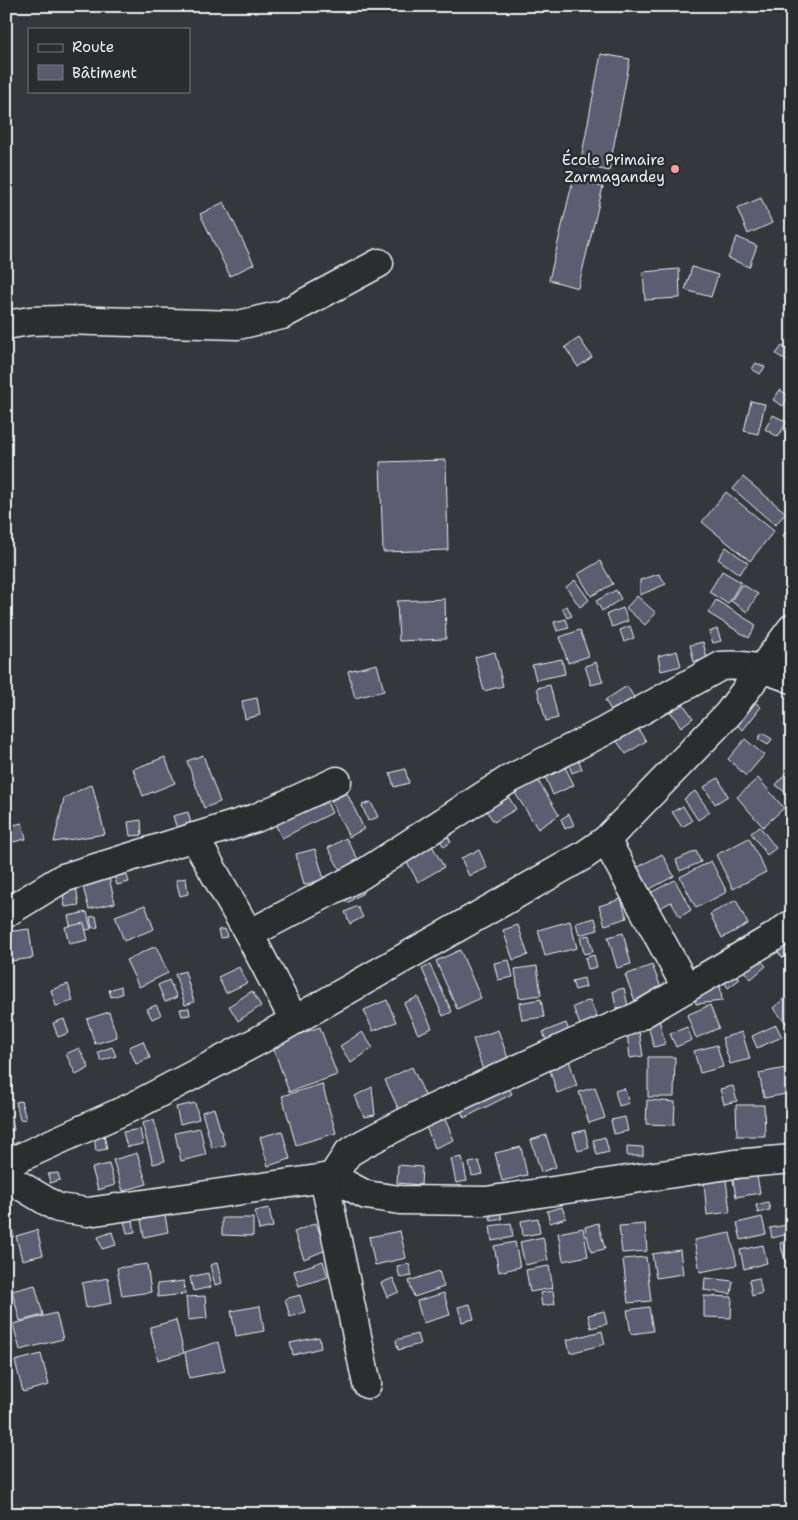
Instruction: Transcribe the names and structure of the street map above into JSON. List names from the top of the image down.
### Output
{
  "places": ["École Primaire Zarmagandey"],
  "legend": ["Route", "Bâtiment"]
}
